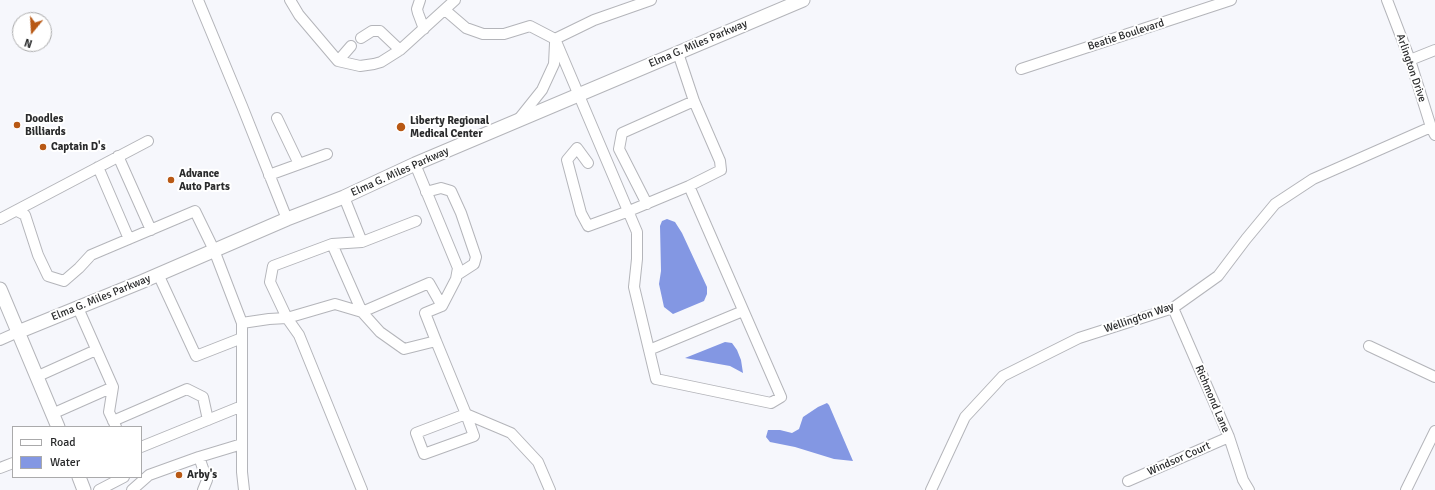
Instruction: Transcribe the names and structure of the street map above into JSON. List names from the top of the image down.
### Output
{
  "streets": {
    "main road": ["Elma G. Miles Parkway"],
    "street": [
      "Beatie Boulevard",
      "Arlington Drive",
      "Wellington Way",
      "Richmond Lane",
      "Windsor Court"
    ]
  },
  "crossings": [
    ["Arlington Drive", "Wellington Way"],
    ["Wellington Way", "Richmond Lane"],
    ["Richmond Lane", "Windsor Court"]
  ],
  "places": [
    "Doodles Billiards",
    "Liberty Regional Medical Center",
    "Captain D's",
    "Advance Auto Parts",
    "Arby's"
  ],
  "legend": ["Road", "Water"],
  "north": "bottom"
}
